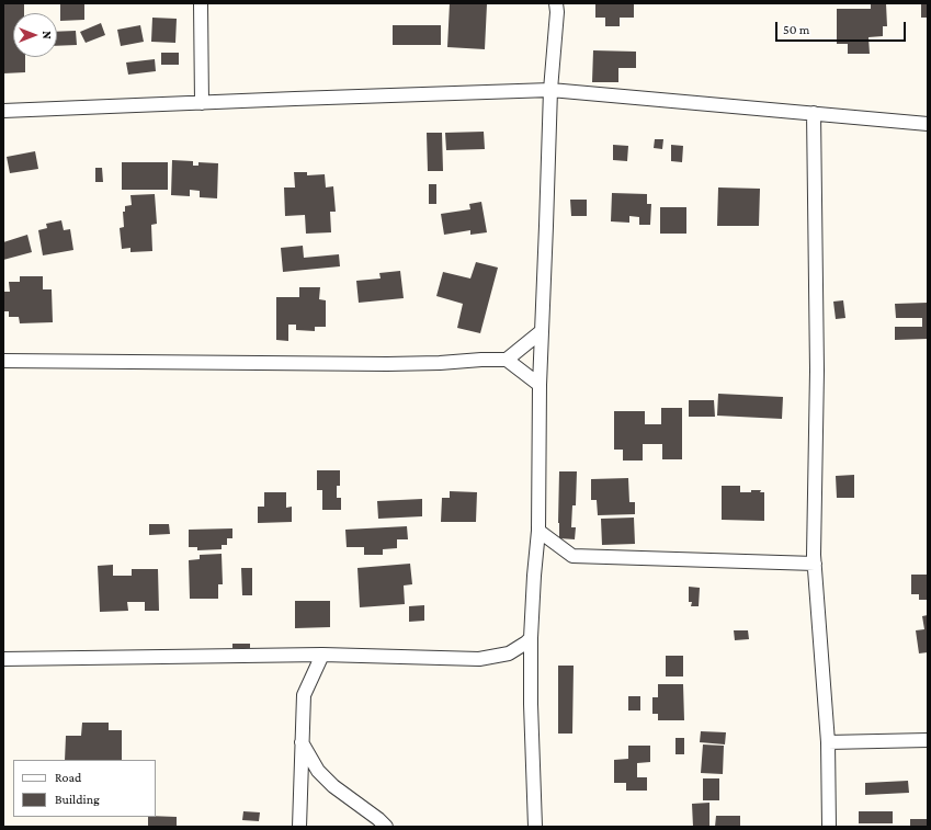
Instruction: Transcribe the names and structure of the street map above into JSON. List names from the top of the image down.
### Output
{
  "legend": ["Road", "Building"],
  "scale_bar": "50 m",
  "north": "right"
}
